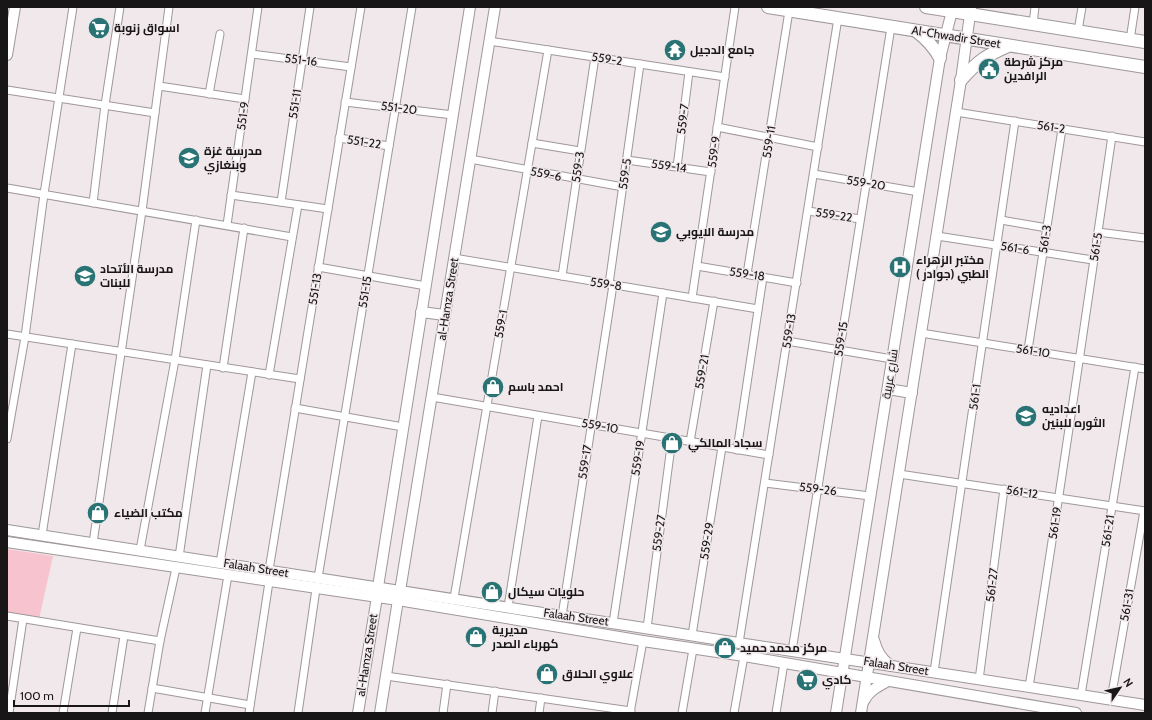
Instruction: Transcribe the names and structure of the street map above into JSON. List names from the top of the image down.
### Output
{
  "streets": {
    "main road": [
      "Al-Chwadir Street",
      "al-Hamza Street",
      "شارع عربية",
      "Falaah Street"
    ],
    "street": [
      "559-2",
      "551-16",
      "551-11",
      "551-20",
      "551-9",
      "559-7",
      "561-2",
      "551-22",
      "559-11",
      "559-9",
      "559-14",
      "559-3",
      "559-6",
      "559-5",
      "559-20",
      "559-22",
      "561-3",
      "561-5",
      "561-6",
      "559-18",
      "559-8",
      "551-13",
      "551-15",
      "559-1",
      "559-13",
      "559-15",
      "561-10",
      "559-21",
      "561-1",
      "559-10",
      "559-19",
      "559-17",
      "559-26",
      "561-12",
      "561-19",
      "561-21",
      "559-27",
      "559-29",
      "561-27",
      "561-31"
    ]
  },
  "crossings": [
    ["Al-Chwadir Street", "559-11"],
    ["Al-Chwadir Street", "559-13"],
    ["Al-Chwadir Street", "559-15"],
    ["Al-Chwadir Street", "شارع عربية"],
    ["559-2", "559-7"],
    ["559-2", "559-9"],
    ["559-2", "559-3"],
    ["559-2", "559-5"],
    ["559-2", "al-Hamza Street"],
    ["559-2", "559-1"],
    ["551-16", "551-11"],
    ["551-16", "551-9"],
    ["551-16", "551-13"],
    ["551-20", "551-13"],
    ["551-20", "551-15"],
    ["551-20", "al-Hamza Street"],
    ["559-7", "559-14"],
    ["561-2", "561-3"],
    ["561-2", "561-5"],
    ["561-2", "شارع عربية"],
    ["561-2", "561-1"],
    ["551-22", "551-13"],
    ["551-22", "551-15"],
    ["559-11", "559-18"],
    ["559-9", "559-14"],
    ["559-9", "559-18"],
    ["559-9", "559-8"],
    ["559-14", "559-5"],
    ["559-3", "559-6"],
    ["559-3", "559-8"],
    ["559-6", "559-5"],
    ["559-6", "al-Hamza Street"],
    ["559-6", "559-1"],
    ["559-5", "559-8"],
    ["559-5", "559-17"],
    ["559-20", "559-13"],
    ["559-20", "559-15"],
    ["559-20", "شارع عربية"],
    ["559-22", "559-13"],
    ["559-22", "559-15"],
    ["561-3", "561-6"],
    ["561-3", "561-10"],
    ["561-5", "561-6"],
    ["561-5", "561-10"],
    ["561-5", "561-19"],
    ["561-6", "شارع عربية"],
    ["561-6", "561-1"],
    ["559-18", "559-13"],
    ["559-8", "al-Hamza Street"],
    ["559-8", "559-1"],
    ["559-8", "559-21"],
    ["559-8", "559-19"],
    ["559-8", "559-17"],
    ["551-13", "Falaah Street"],
    ["551-15", "Falaah Street"],
    ["al-Hamza Street", "559-10"],
    ["al-Hamza Street", "Falaah Street"],
    ["559-1", "559-10"],
    ["559-1", "Falaah Street"],
    ["559-13", "559-10"],
    ["559-13", "559-26"],
    ["559-13", "Falaah Street"],
    ["559-15", "559-26"],
    ["559-15", "Falaah Street"],
    ["561-10", "شارع عربية"],
    ["561-10", "561-1"],
    ["561-10", "561-19"],
    ["561-10", "561-21"],
    ["559-21", "559-10"],
    ["شارع عربية", "559-26"],
    ["شارع عربية", "561-12"],
    ["شارع عربية", "Falaah Street"],
    ["561-1", "561-12"],
    ["561-1", "Falaah Street"],
    ["559-10", "559-19"],
    ["559-10", "559-17"],
    ["559-10", "559-27"],
    ["559-10", "559-29"],
    ["559-19", "Falaah Street"],
    ["559-17", "Falaah Street"],
    ["561-12", "561-19"],
    ["561-12", "561-21"],
    ["561-12", "561-27"],
    ["561-12", "561-31"],
    ["561-19", "Falaah Street"],
    ["561-21", "Falaah Street"],
    ["559-27", "Falaah Street"],
    ["559-29", "Falaah Street"],
    ["Falaah Street", "561-27"],
    ["Falaah Street", "561-31"]
  ],
  "places": {
    "supermarket": ["اسواق زنوبة", "كادي"],
    "temple": ["جامع الدجيل"],
    "public building": ["مركز شرطة الرافدين"],
    "school or university": [
      "مدرسة غزة وبنغازي",
      "مدرسة الايوبي",
      "مدرسة الأتحاد للبنات",
      "اعداديه الثوره للبنين"
    ],
    "hospital": ["مختبر الزهراء الطبي (جوادر )"],
    "shop": [
      "احمد باسم",
      "سجاد المالكي",
      "مكتب الضياء",
      "حلويات سيكال",
      "مديرية كهرباء الصدر",
      "مركز محمد حميد",
      "علاوي الحلاق"
    ]
  },
  "scale_bar": "100 m",
  "north": "top right"
}
